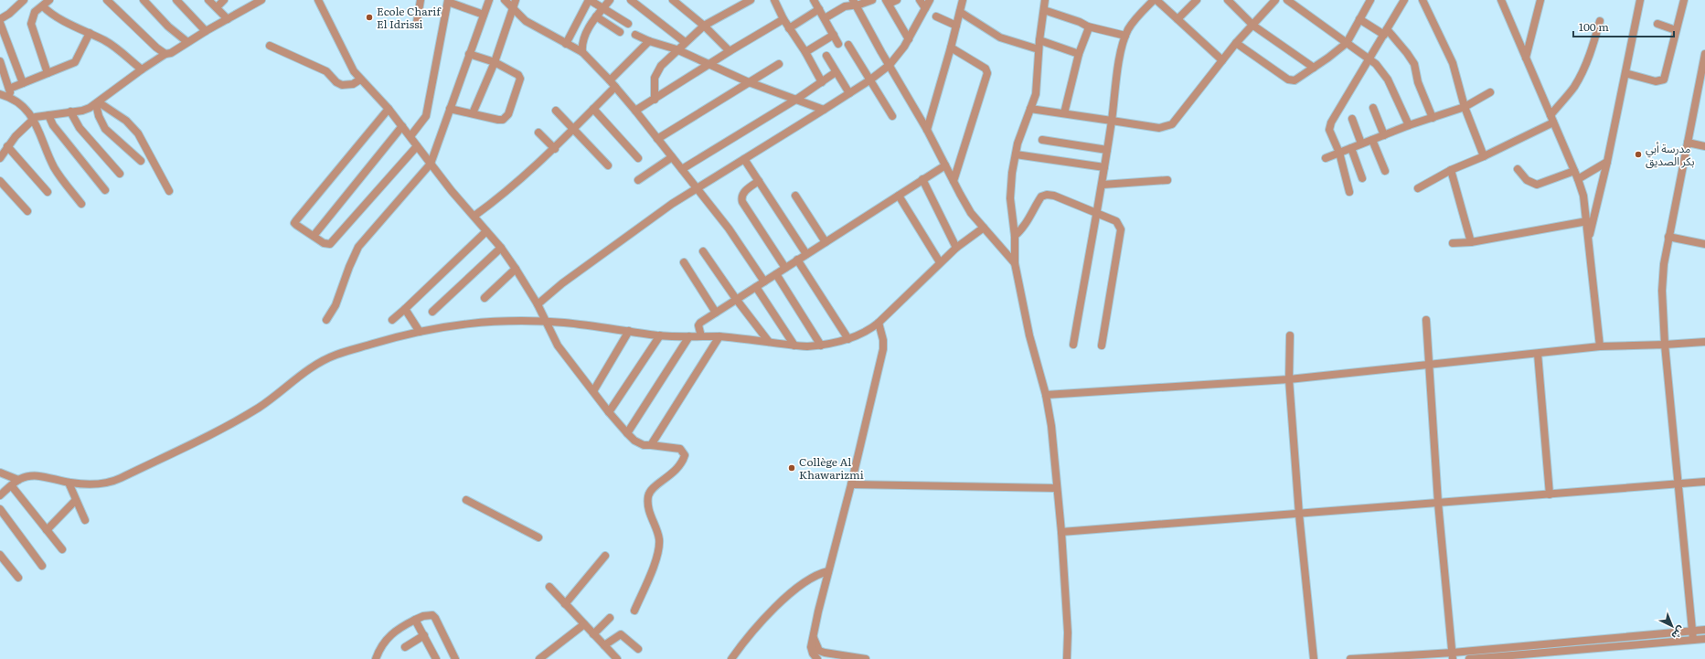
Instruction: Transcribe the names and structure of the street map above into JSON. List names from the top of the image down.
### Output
{
  "places": ["Ecole Charif El Idrissi", "مدرسة أبي بكر الصديق", "Collège Al Khawarizmi"],
  "scale_bar": "100 m",
  "north": "bottom right"
}
